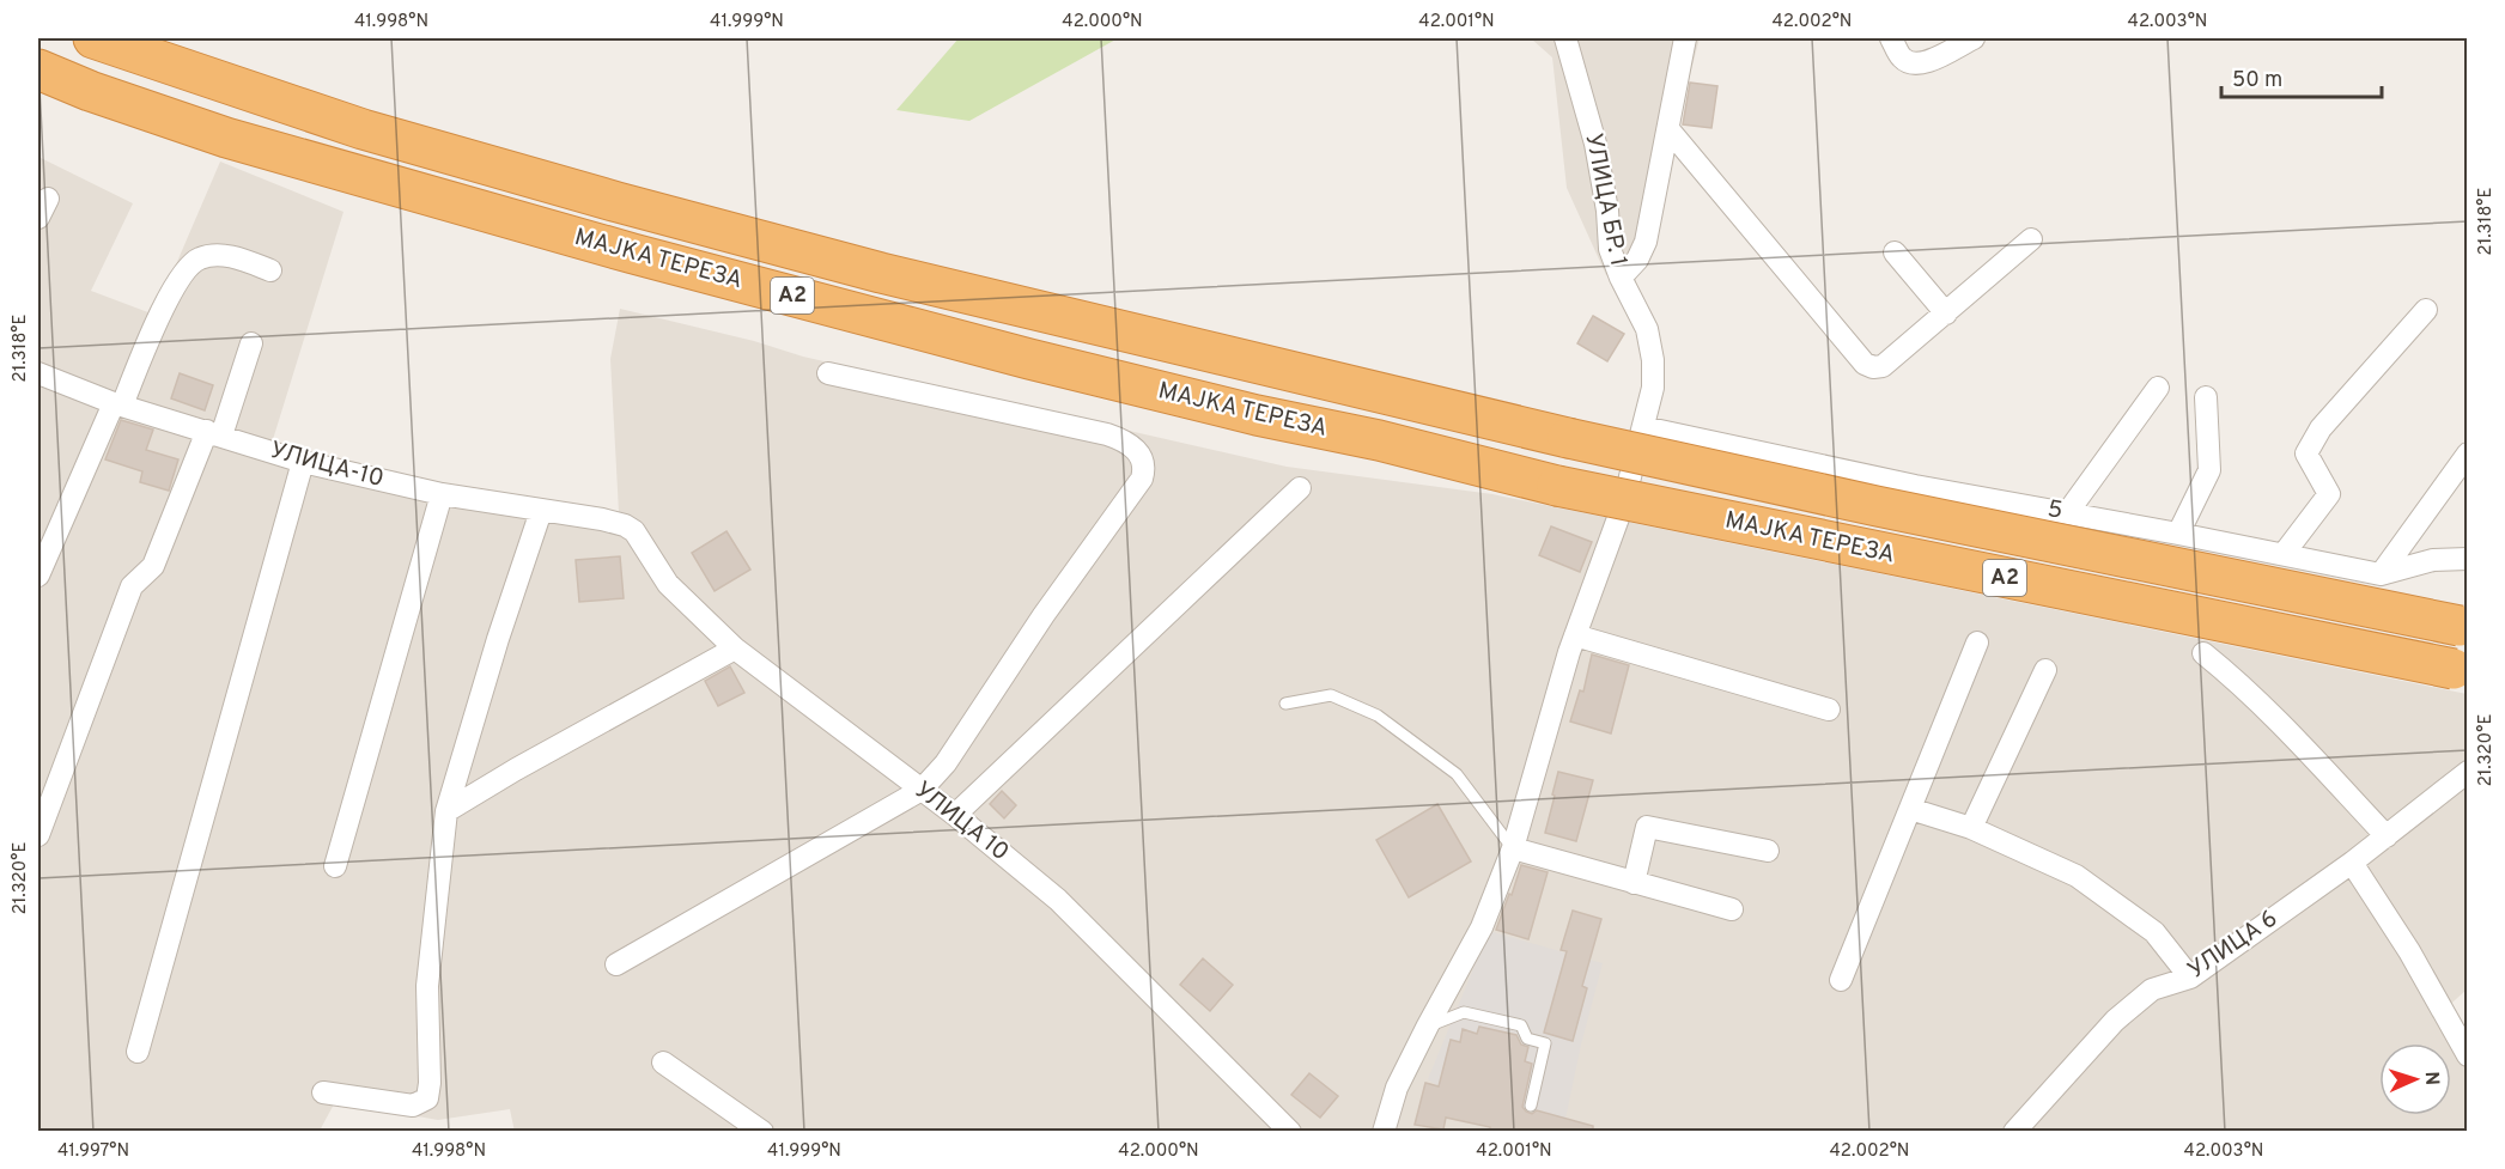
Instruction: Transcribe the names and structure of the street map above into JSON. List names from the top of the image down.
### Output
{
  "streets": {
    "highway": ["МАЈКА ТЕРЕЗА", "A2"],
    "street": [
      "УЛИЦА БР. 1",
      "УЛИЦА-10",
      "5",
      "УЛИЦА 10",
      "УЛИЦА 6"
    ]
  },
  "crossings": [
    ["УЛИЦА БР. 1", "5"],
    ["УЛИЦА-10", "УЛИЦА 10"]
  ],
  "scale_bar": "50 m",
  "north": "right",
  "coordinates": [
    "41.998°N",
    "41.999°N",
    "42.000°N",
    "42.001°N",
    "42.002°N",
    "42.003°N",
    "21.318°E",
    "21.320°E",
    "41.997°N"
  ]
}
